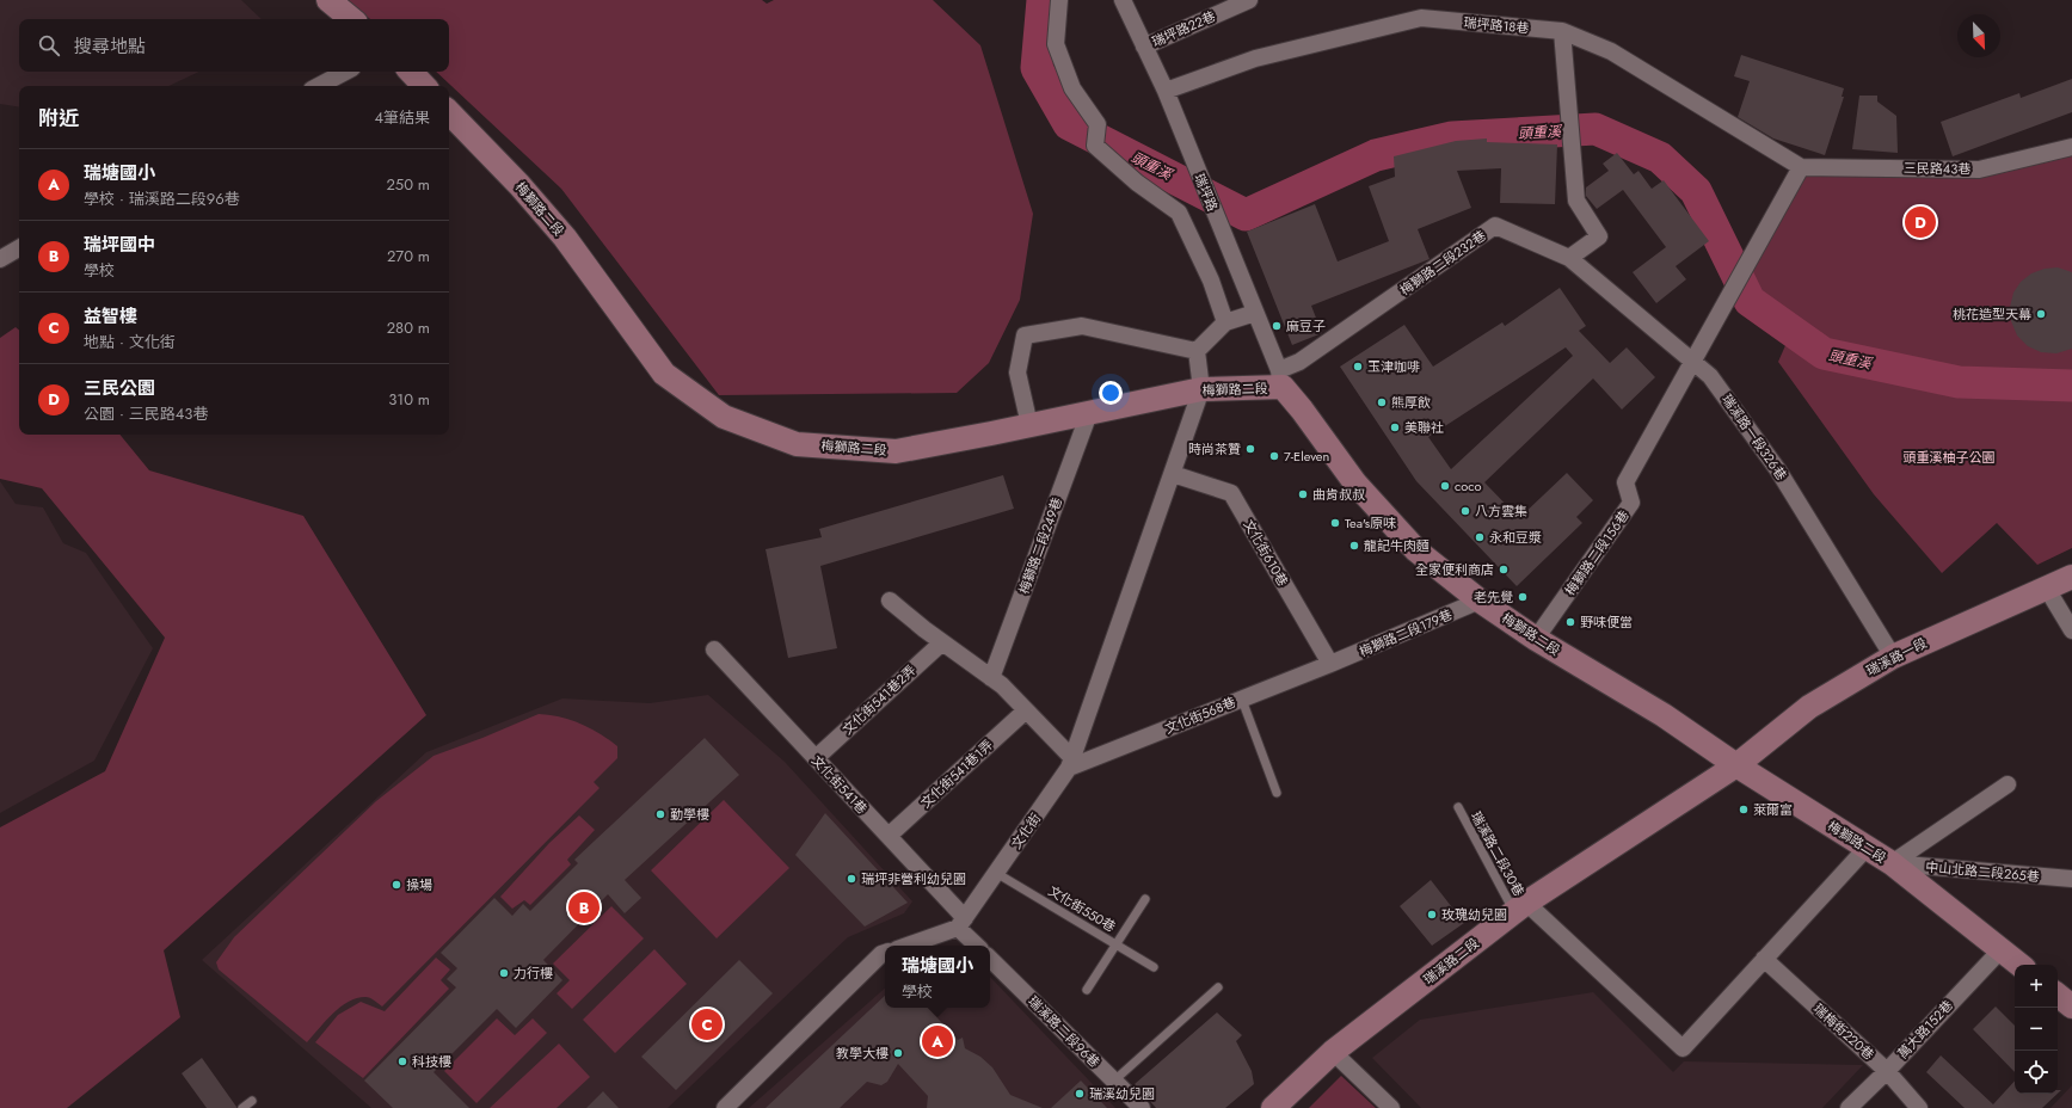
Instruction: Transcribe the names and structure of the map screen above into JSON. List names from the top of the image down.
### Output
{
  "streets": {
    "street": [
      "瑞坪路18巷",
      "瑞坪路22巷",
      "三民路43巷",
      "瑞坪路",
      "梅獅路二段",
      "梅獅路二段232巷",
      "瑞溪路一段326巷",
      "梅獅路二段249巷",
      "文化街610巷",
      "梅獅路二段156巷",
      "梅獅路二段179巷",
      "瑞溪路一段",
      "文化街541巷2弄",
      "文化街568巷",
      "文化街541巷1弄",
      "文化街541巷",
      "文化街",
      "中山北路二段265巷",
      "瑞溪路二段",
      "萬大路152巷",
      "瑞溪路二段96巷",
      "瑞梅街220巷"
    ],
    "lane": ["瑞溪路二段30巷", "文化街550巷"]
  },
  "crossings": [
    ["瑞坪路18巷", "三民路43巷"],
    ["瑞坪路18巷", "瑞坪路"],
    ["瑞坪路18巷", "梅獅路二段156巷"],
    ["瑞坪路22巷", "瑞坪路"],
    ["三民路43巷", "梅獅路二段156巷"],
    ["瑞坪路", "梅獅路二段"],
    ["瑞坪路", "梅獅路二段232巷"],
    ["梅獅路二段", "梅獅路二段232巷"],
    ["梅獅路二段", "梅獅路二段249巷"],
    ["梅獅路二段", "梅獅路二段156巷"],
    ["梅獅路二段", "梅獅路二段179巷"],
    ["梅獅路二段", "瑞溪路一段"],
    ["梅獅路二段", "文化街"],
    ["梅獅路二段", "中山北路二段265巷"],
    ["梅獅路二段", "瑞溪路二段"],
    ["梅獅路二段", "萬大路152巷"],
    ["梅獅路二段232巷", "瑞溪路一段326巷"],
    ["瑞溪路一段326巷", "梅獅路二段156巷"],
    ["瑞溪路一段326巷", "瑞溪路一段"],
    ["文化街610巷", "梅獅路二段179巷"],
    ["文化街610巷", "文化街568巷"],
    ["文化街610巷", "文化街"],
    ["梅獅路二段179巷", "文化街568巷"],
    ["瑞溪路一段", "瑞溪路二段"],
    ["文化街541巷2弄", "文化街541巷"],
    ["文化街568巷", "文化街"],
    ["文化街541巷1弄", "文化街541巷"],
    ["文化街541巷", "文化街"],
    ["文化街", "文化街550巷"],
    ["瑞溪路二段30巷", "瑞溪路二段"],
    ["萬大路152巷", "瑞梅街220巷"]
  ],
  "water": ["頭重溪"],
  "parks": ["頭重溪柚子公園"],
  "places": [
    "桃花造型天幕",
    "麻豆子",
    "玉津咖啡",
    "熊厚飲",
    "美聯社",
    "時尚茶贊",
    "7-Eleven",
    "coco",
    "曲肯叔叔",
    "八方雲集",
    "Tea's原味",
    "永和豆漿",
    "龍記牛肉麵",
    "全家便利商店",
    "老先覺",
    "野味便當",
    "萊爾富",
    "勤學樓",
    "瑞坪非營利幼兒園",
    "操場",
    "玫瑰幼兒園",
    "力行樓",
    "教學大樓",
    "科技樓",
    "瑞溪幼兒園"
  ],
  "north": "bottom right",
  "page": {
    "search": "搜尋地點",
    "heading": ["附近", "4筆結果"],
    "list": [
      {
        "mark": "A",
        "name": "瑞塘國小",
        "note": "學校 · 瑞溪路二段96巷",
        "value": "250 m"
      },
      {
        "mark": "B",
        "name": "瑞坪國中",
        "note": "學校",
        "value": "270 m"
      },
      {
        "mark": "C",
        "name": "益智樓",
        "note": "地點 · 文化街",
        "value": "280 m"
      },
      {
        "mark": "D",
        "name": "三民公園",
        "note": "公園 · 三民路43巷",
        "value": "310 m"
      }
    ],
    "pins": [
      "D",
      "B",
      "C",
      "A"
    ],
    "popup": ["瑞塘國小", "學校"],
    "map_buttons": ["+", "−"]
  }
}
